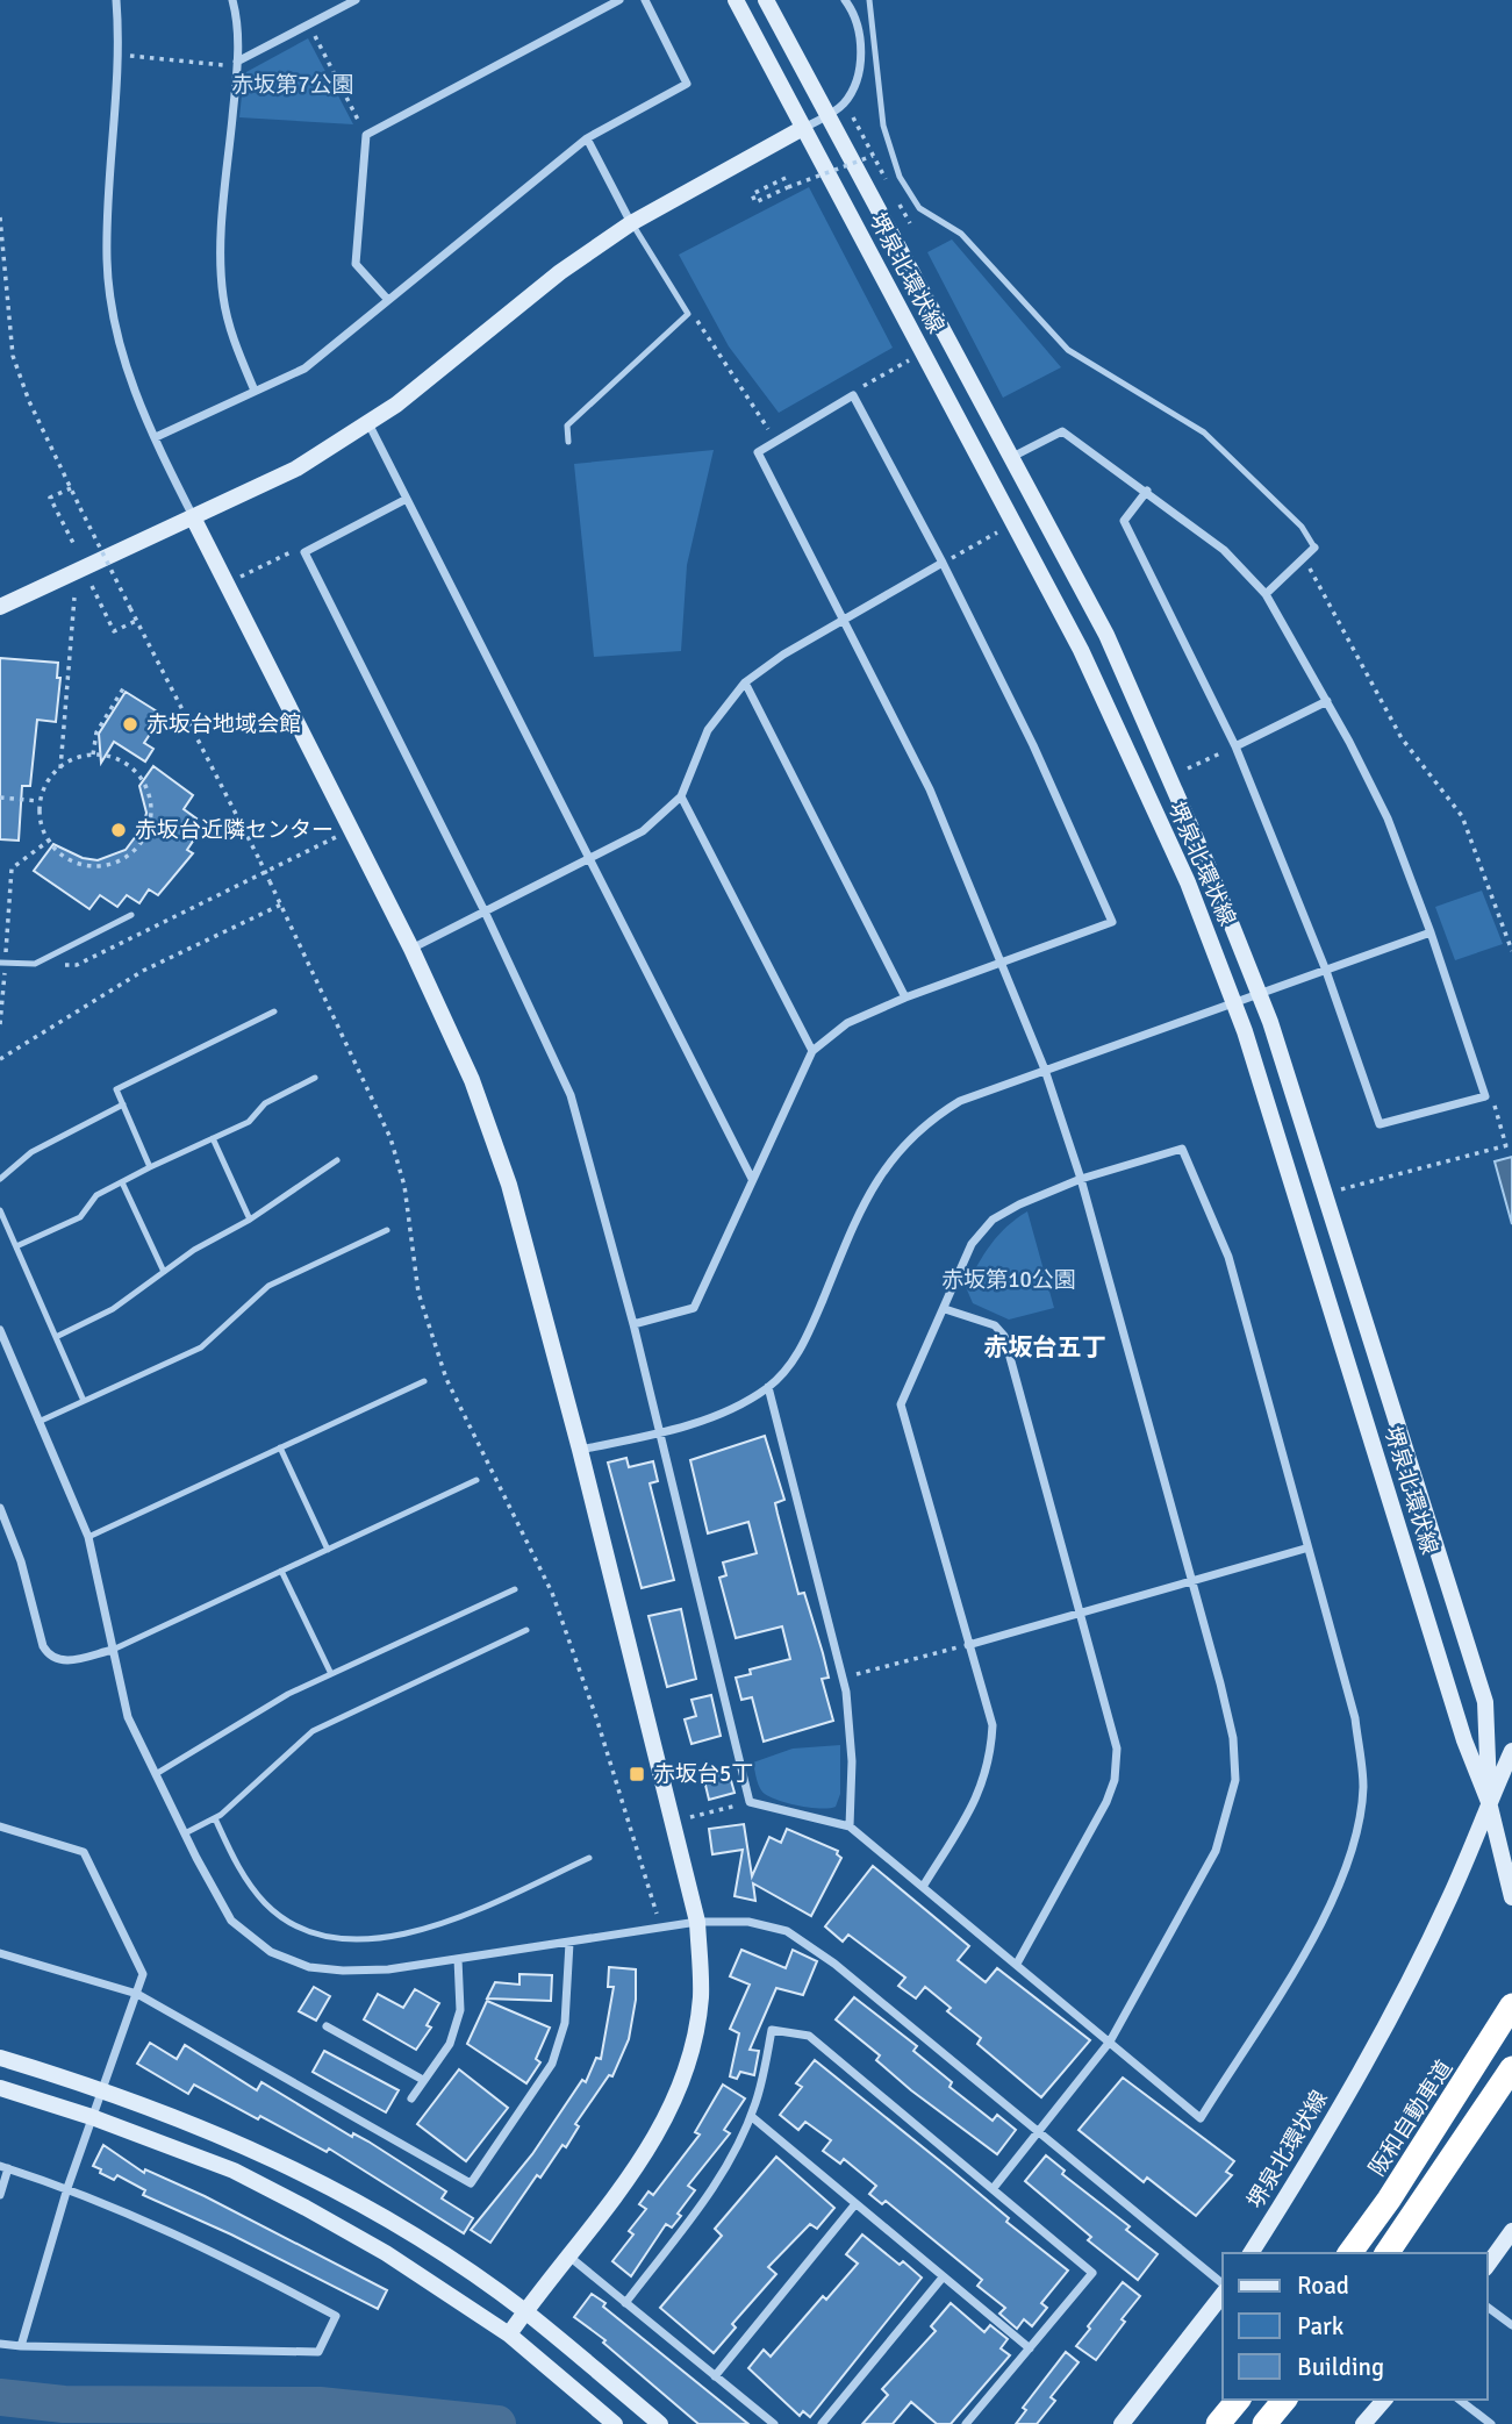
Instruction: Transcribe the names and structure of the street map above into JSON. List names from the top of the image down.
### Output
{
  "streets": {
    "highway": ["阪和自動車道"],
    "main road": ["堺泉北環状線"]
  },
  "districts": ["赤坂台五丁"],
  "parks": ["赤坂第7公園", "赤坂第10公園"],
  "places": {
    "other": ["赤坂台地域会館", "赤坂台近隣センター"],
    "transit": ["赤坂台5丁"]
  },
  "legend": ["Road", "Park", "Building"]
}
